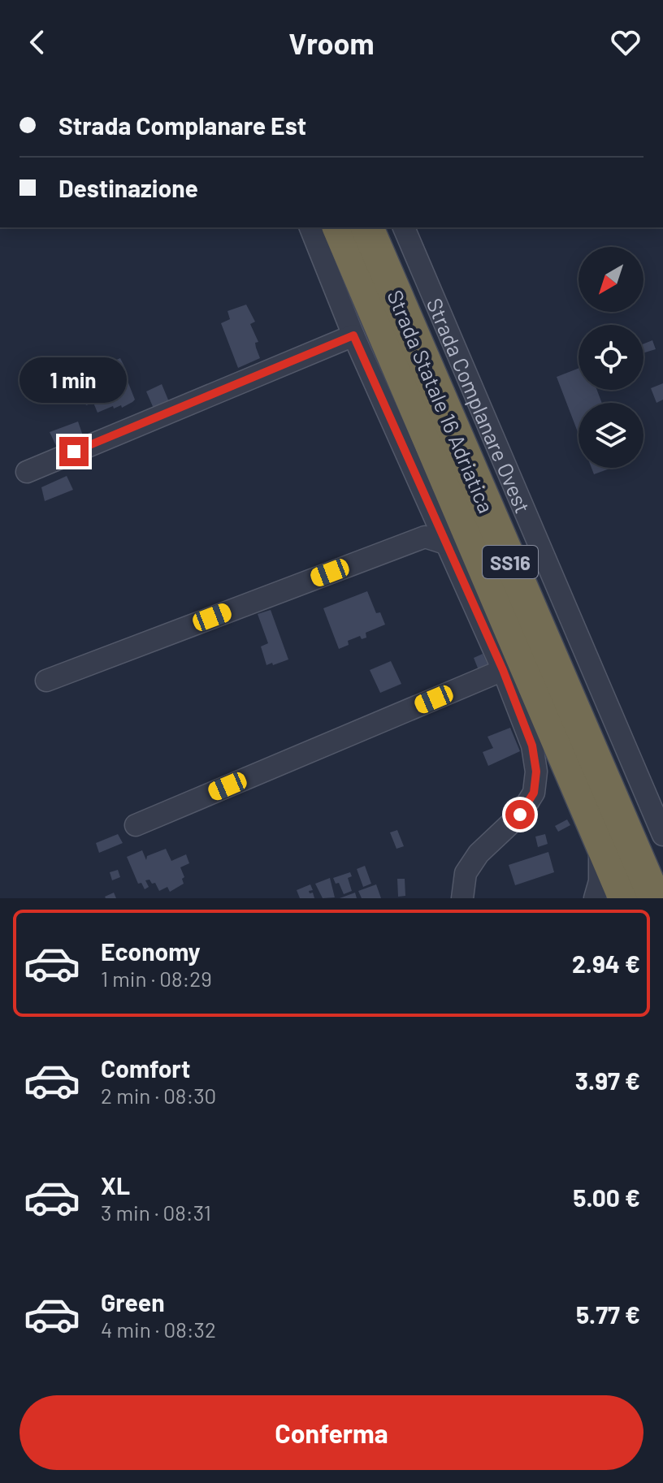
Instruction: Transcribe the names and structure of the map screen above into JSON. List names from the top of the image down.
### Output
{
  "streets": {
    "highway": ["Strada Statale 16 Adriatica", "SS16"],
    "street": ["Strada Complanare Ovest"]
  },
  "north": "bottom left",
  "page": {
    "header": "Vroom",
    "banner": ["Strada Complanare Est", "Destinazione"],
    "bubble": "1 min",
    "list": [
      {
        "name": "Economy",
        "note": "1 min · 08:29",
        "value": "2.94 €"
      },
      {
        "name": "Comfort",
        "note": "2 min · 08:30",
        "value": "3.97 €"
      },
      {
        "name": "XL",
        "note": "3 min · 08:31",
        "value": "5.00 €"
      },
      {
        "name": "Green",
        "note": "4 min · 08:32",
        "value": "5.77 €"
      }
    ],
    "buttons": "Conferma"
  }
}
